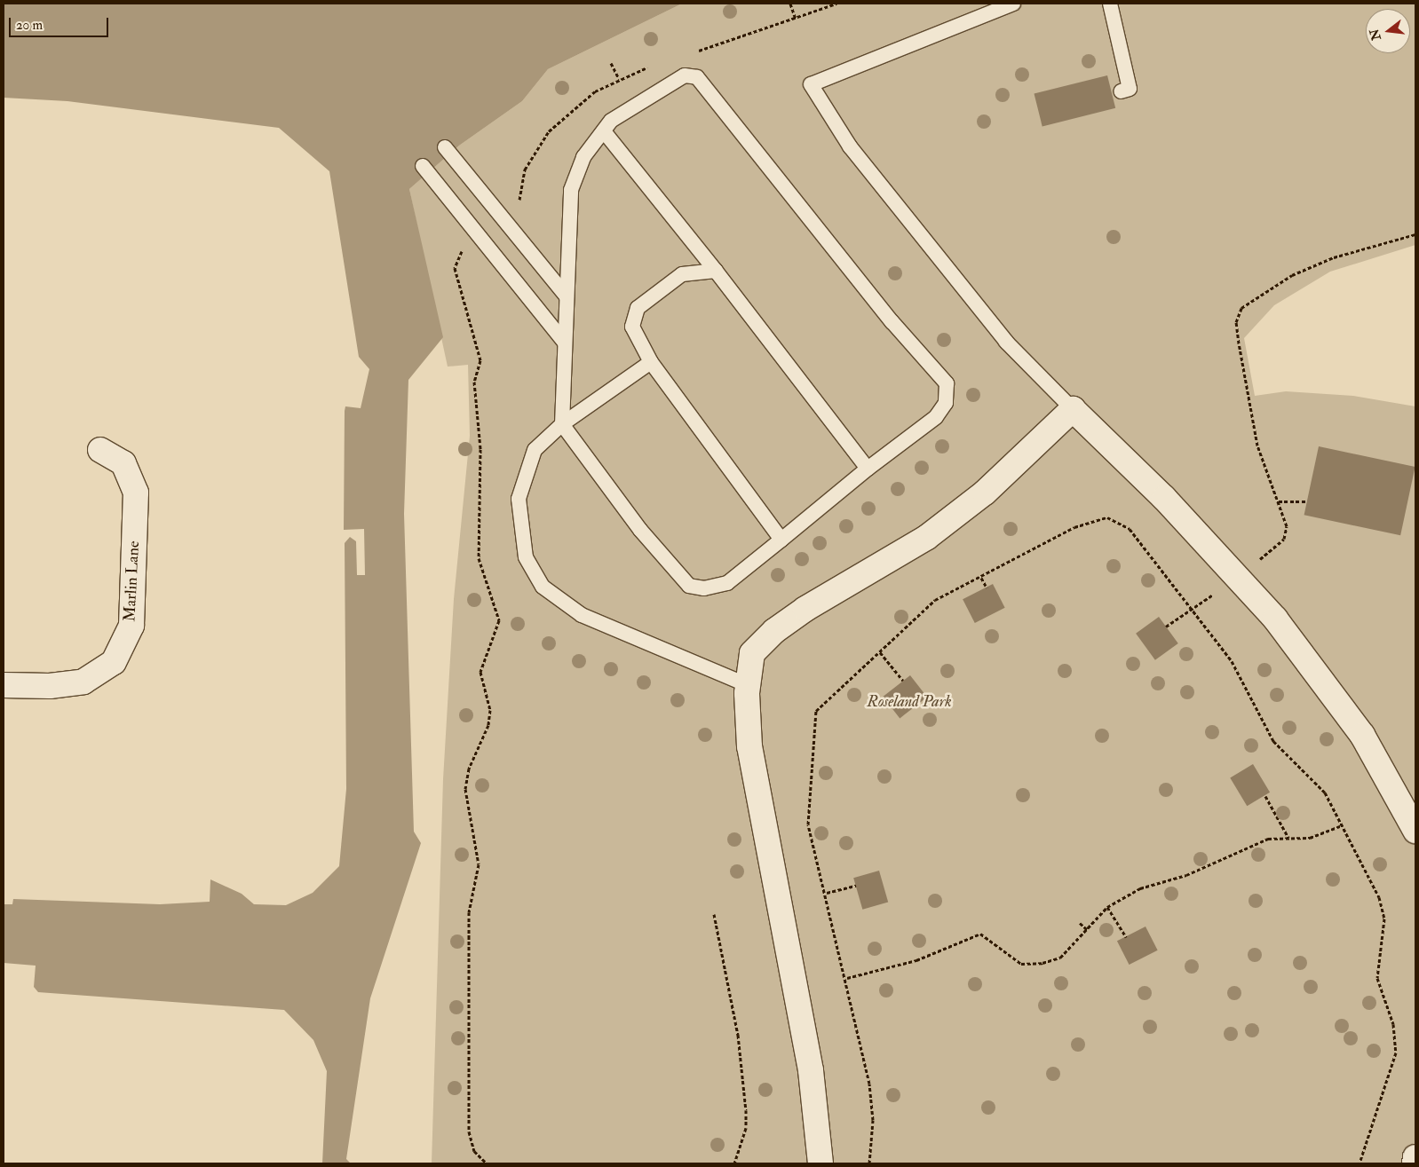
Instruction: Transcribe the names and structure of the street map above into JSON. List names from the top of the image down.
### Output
{
  "streets": {
    "street": ["Marlin Lane"]
  },
  "parks": ["Roseland Park"],
  "scale_bar": "20 m",
  "north": "left"
}
